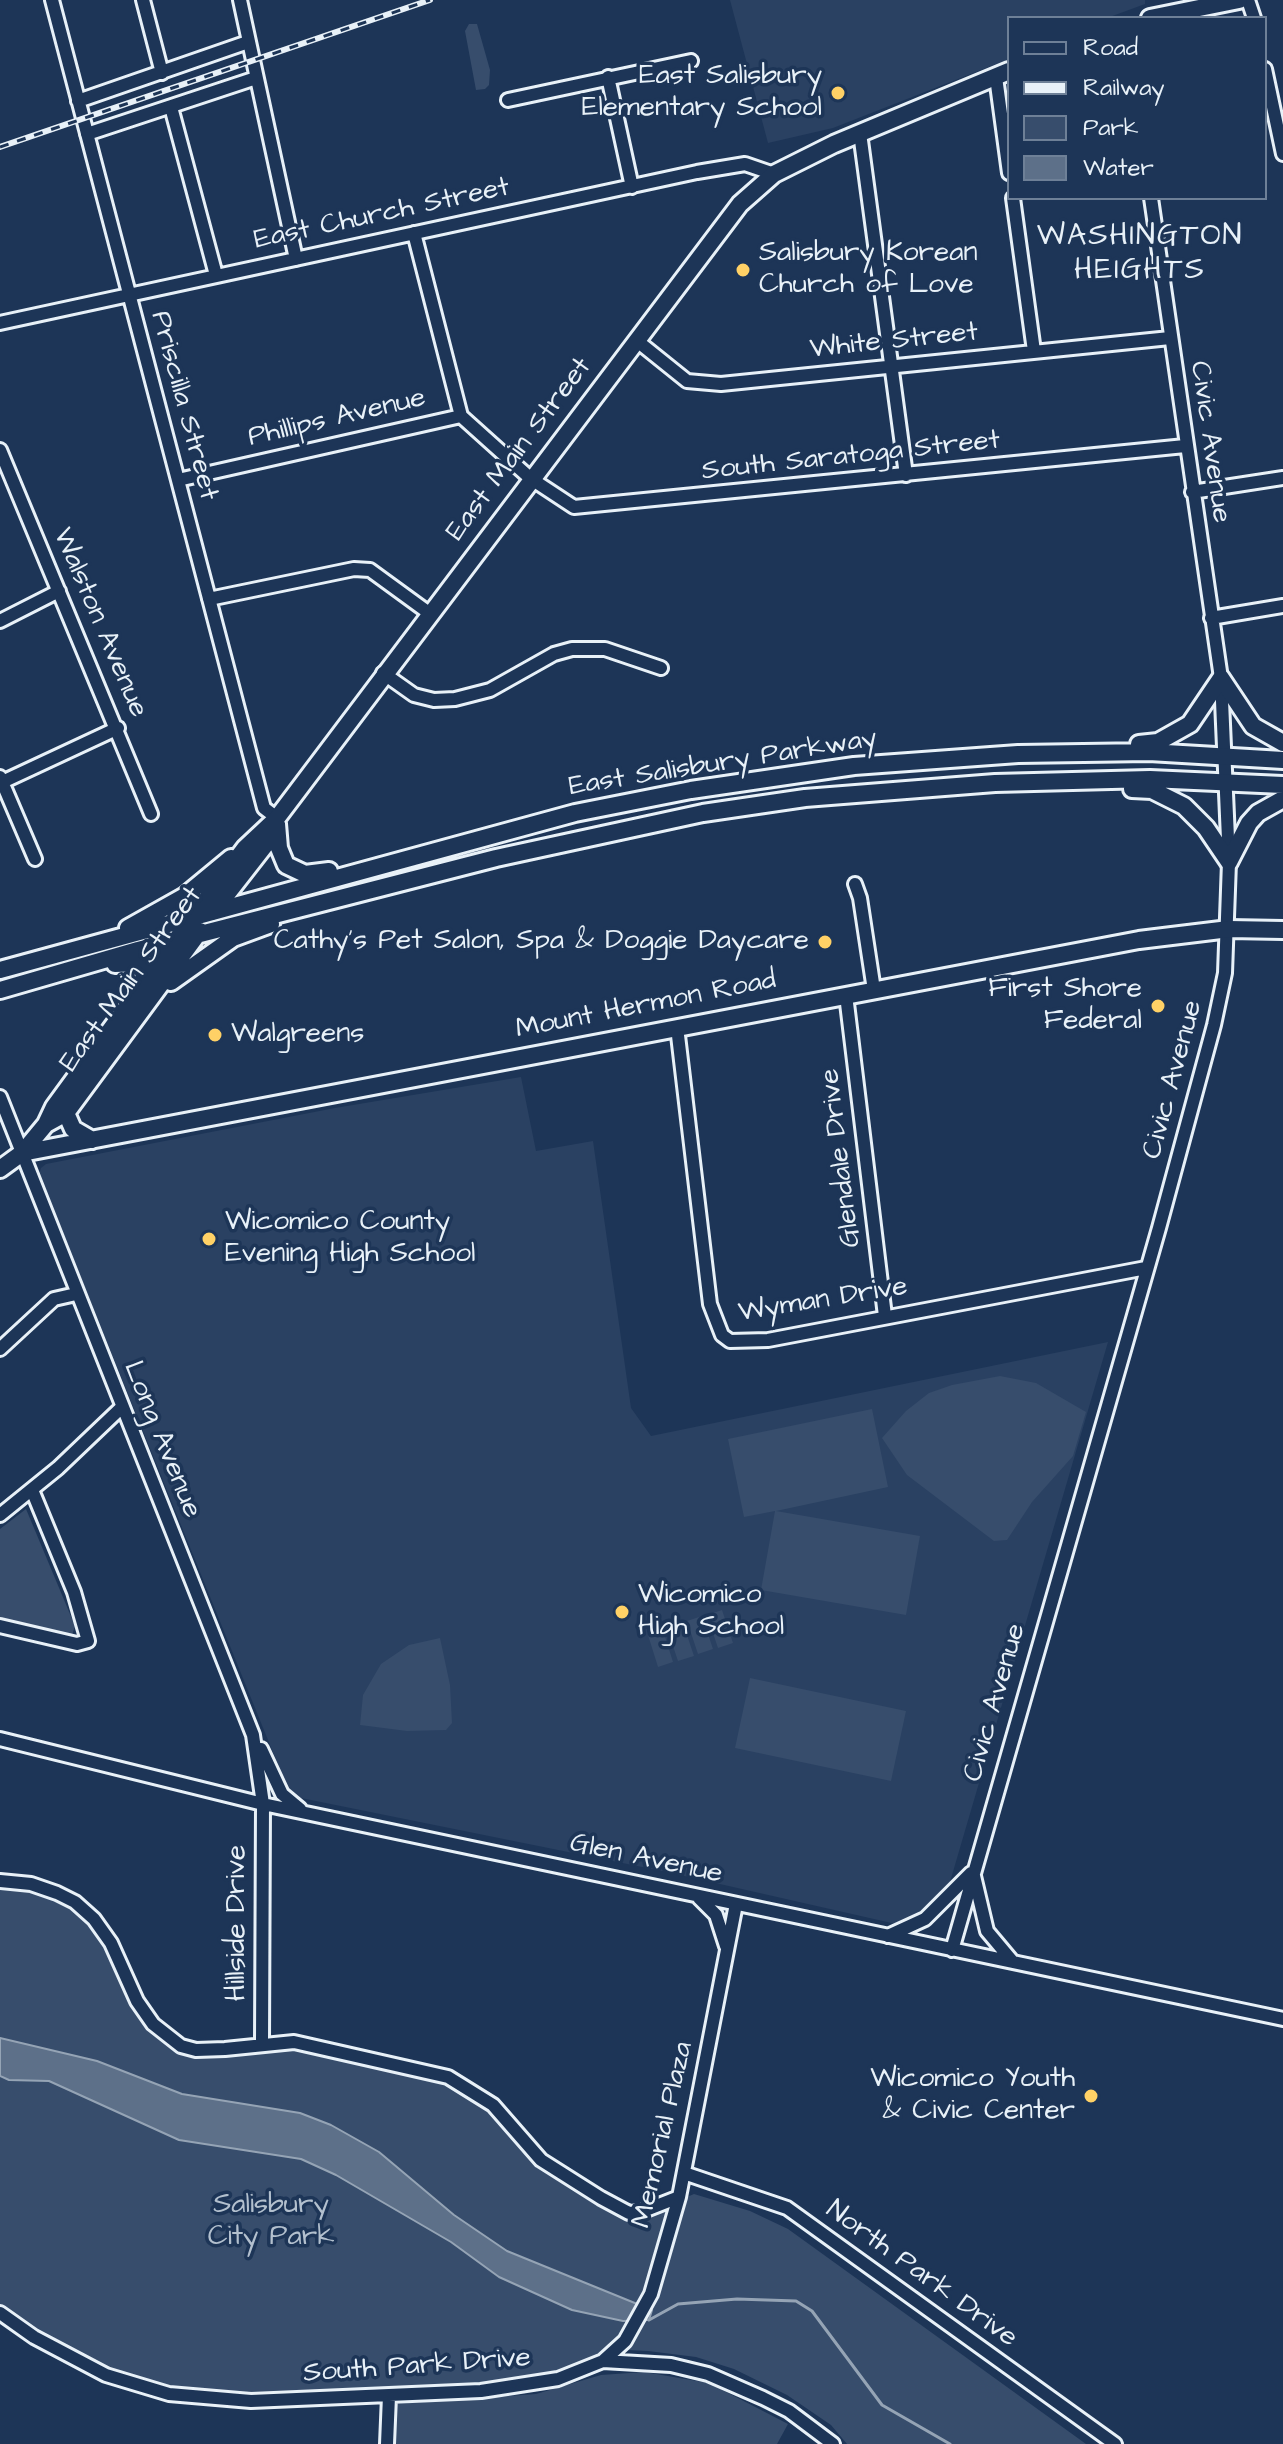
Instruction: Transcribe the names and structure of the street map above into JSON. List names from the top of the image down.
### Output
{
  "streets": {
    "main road": ["East Main Street", "East Salisbury Parkway", "Mount Hermon Road"],
    "street": [
      "East Church Street",
      "White Street",
      "Priscilla Street",
      "Phillips Avenue",
      "Civic Avenue",
      "South Saratoga Street",
      "Walston Avenue",
      "Glendale Drive",
      "Wyman Drive",
      "Long Avenue",
      "Glen Avenue",
      "Hillside Drive",
      "Memorial Plaza",
      "North Park Drive",
      "South Park Drive"
    ]
  },
  "crossings": [
    ["East Church Street", "Priscilla Street"],
    ["East Church Street", "East Main Street"],
    ["White Street", "Civic Avenue"],
    ["White Street", "East Main Street"],
    ["Priscilla Street", "Phillips Avenue"],
    ["Priscilla Street", "East Main Street"],
    ["Phillips Avenue", "South Saratoga Street"],
    ["Civic Avenue", "South Saratoga Street"],
    ["Civic Avenue", "East Salisbury Parkway"],
    ["Civic Avenue", "Mount Hermon Road"],
    ["Civic Avenue", "Wyman Drive"],
    ["Civic Avenue", "Glen Avenue"],
    ["East Main Street", "South Saratoga Street"],
    ["East Main Street", "East Salisbury Parkway"],
    ["East Main Street", "Mount Hermon Road"],
    ["East Main Street", "Long Avenue"],
    ["Mount Hermon Road", "Glendale Drive"],
    ["Mount Hermon Road", "Wyman Drive"],
    ["Mount Hermon Road", "Long Avenue"],
    ["Glendale Drive", "Wyman Drive"],
    ["Long Avenue", "Glen Avenue"],
    ["Long Avenue", "Hillside Drive"],
    ["Glen Avenue", "Hillside Drive"],
    ["Glen Avenue", "Memorial Plaza"],
    ["Memorial Plaza", "North Park Drive"],
    ["Memorial Plaza", "South Park Drive"]
  ],
  "districts": ["WASHINGTON HEIGHTS"],
  "parks": ["Salisbury City Park"],
  "places": [
    "East Salisbury Elementary School",
    "Salisbury Korean Church of Love",
    "Cathy's Pet Salon, Spa & Doggie Daycare",
    "First Shore Federal",
    "Walgreens",
    "Wicomico County Evening High School",
    "Wicomico High School",
    "Wicomico Youth & Civic Center"
  ],
  "legend": [
    "Road",
    "Railway",
    "Park",
    "Water"
  ]
}
